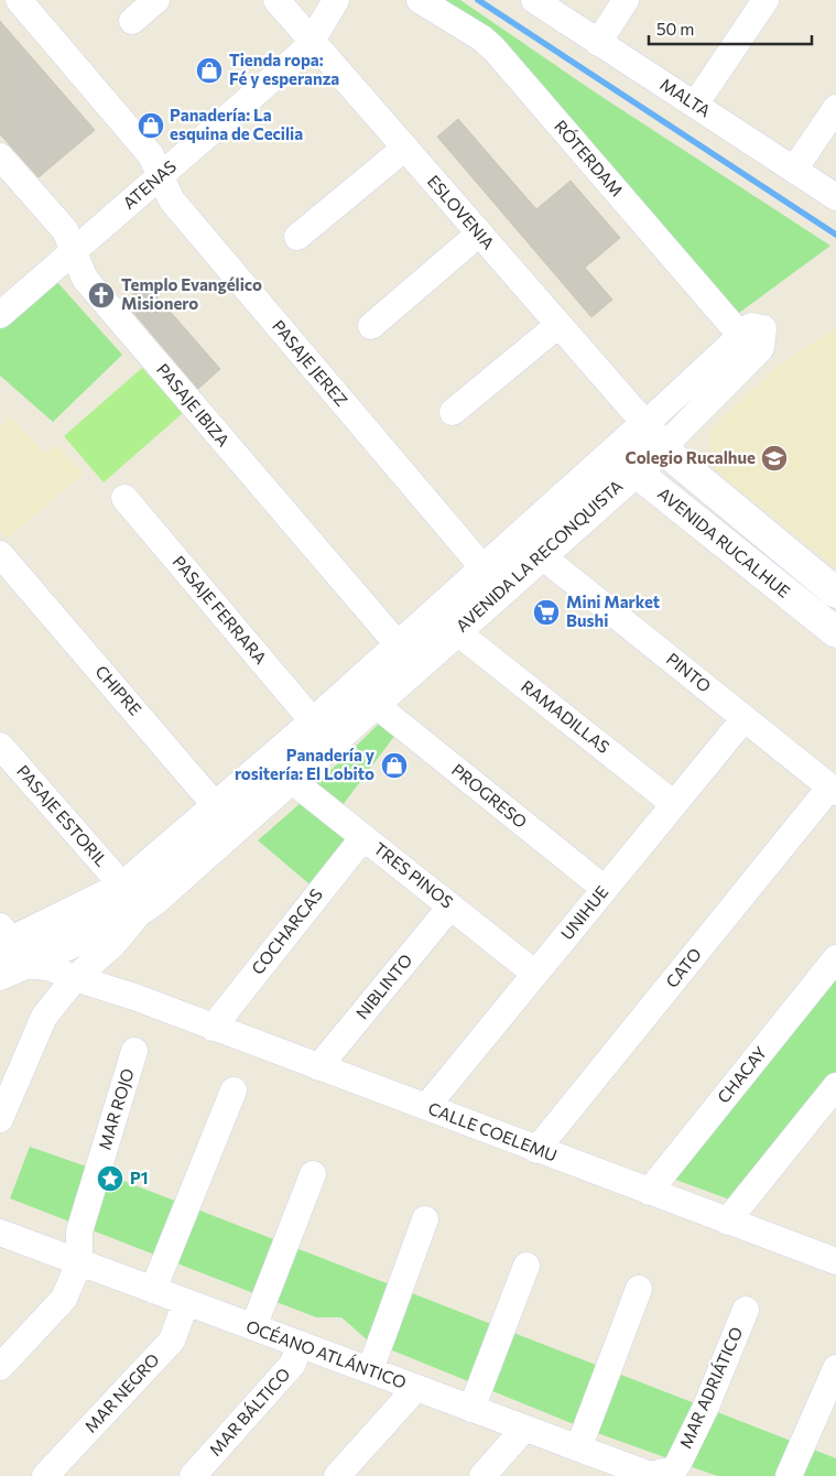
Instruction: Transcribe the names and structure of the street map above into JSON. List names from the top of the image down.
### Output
{
  "streets": {
    "street": [
      "MALTA",
      "RÓTERDAM",
      "ATENAS",
      "ESLOVENIA",
      "PASAJE JEREZ",
      "PASAJE IBIZA",
      "AVENIDA RUCALHUE",
      "AVENIDA LA RECONQUISTA",
      "PASAJE FERRARA",
      "PINTO",
      "CHIPRE",
      "RAMADILLAS",
      "PROGRESO",
      "PASAJE ESTORIL",
      "TRES PINOS",
      "UNIHUE",
      "COCHARCAS",
      "CATO",
      "NIBLINTO",
      "CHACAY",
      "MAR ROJO",
      "CALLE COELEMU",
      "OCÉANO ATLÁNTICO",
      "MAR ADRIÁTICO",
      "MAR NEGRO",
      "MAR BÁLTICO"
    ]
  },
  "crossings": [
    ["RÓTERDAM", "AVENIDA LA RECONQUISTA"],
    ["ATENAS", "ESLOVENIA"],
    ["ATENAS", "PASAJE JEREZ"],
    ["ATENAS", "PASAJE IBIZA"],
    ["ESLOVENIA", "AVENIDA RUCALHUE"],
    ["ESLOVENIA", "AVENIDA LA RECONQUISTA"],
    ["PASAJE JEREZ", "AVENIDA LA RECONQUISTA"],
    ["PASAJE IBIZA", "AVENIDA LA RECONQUISTA"],
    ["AVENIDA RUCALHUE", "AVENIDA LA RECONQUISTA"],
    ["AVENIDA LA RECONQUISTA", "PASAJE FERRARA"],
    ["AVENIDA LA RECONQUISTA", "PINTO"],
    ["AVENIDA LA RECONQUISTA", "CHIPRE"],
    ["AVENIDA LA RECONQUISTA", "RAMADILLAS"],
    ["AVENIDA LA RECONQUISTA", "PROGRESO"],
    ["AVENIDA LA RECONQUISTA", "PASAJE ESTORIL"],
    ["AVENIDA LA RECONQUISTA", "TRES PINOS"],
    ["AVENIDA LA RECONQUISTA", "CALLE COELEMU"],
    ["PINTO", "UNIHUE"],
    ["PINTO", "CATO"],
    ["RAMADILLAS", "UNIHUE"],
    ["PROGRESO", "UNIHUE"],
    ["TRES PINOS", "UNIHUE"],
    ["TRES PINOS", "COCHARCAS"],
    ["TRES PINOS", "NIBLINTO"],
    ["UNIHUE", "CALLE COELEMU"],
    ["COCHARCAS", "CALLE COELEMU"],
    ["CATO", "CALLE COELEMU"],
    ["NIBLINTO", "CALLE COELEMU"],
    ["CHACAY", "CALLE COELEMU"],
    ["MAR ROJO", "OCÉANO ATLÁNTICO"],
    ["OCÉANO ATLÁNTICO", "MAR ADRIÁTICO"],
    ["OCÉANO ATLÁNTICO", "MAR NEGRO"],
    ["OCÉANO ATLÁNTICO", "MAR BÁLTICO"]
  ],
  "places": {
    "shop": ["Tienda ropa: Fé y esperanza", "Panadería: La esquina de Cecilia", "Panadería y rositería: El Lobito"],
    "church": ["Templo Evangélico Misionero"],
    "school or university": ["Colegio Rucalhue"],
    "supermarket": ["Mini Market Bushi"],
    "place": ["P1"]
  },
  "scale_bar": "50 m"
}
